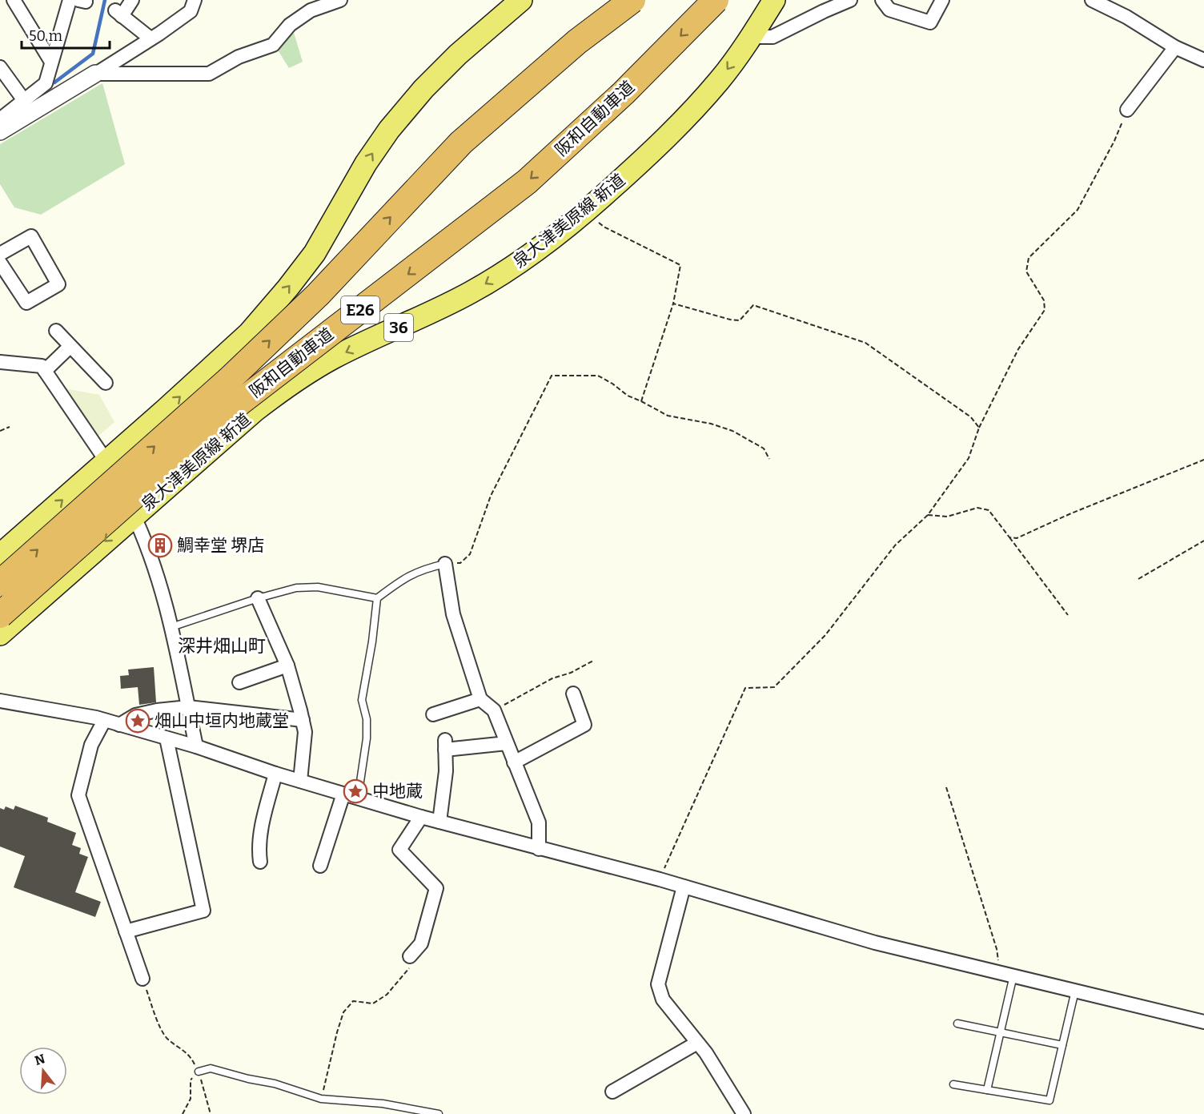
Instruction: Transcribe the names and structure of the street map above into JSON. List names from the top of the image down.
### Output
{
  "streets": {
    "highway": ["阪和自動車道", "E26"],
    "main road": ["泉大津美原線 新道", "36"]
  },
  "districts": ["深井畑山町"],
  "places": {
    "building": ["鯛幸堂 堺店"],
    "place": ["畑山中垣内地蔵堂", "中地蔵"]
  },
  "scale_bar": "50 m",
  "north": "top"
}
